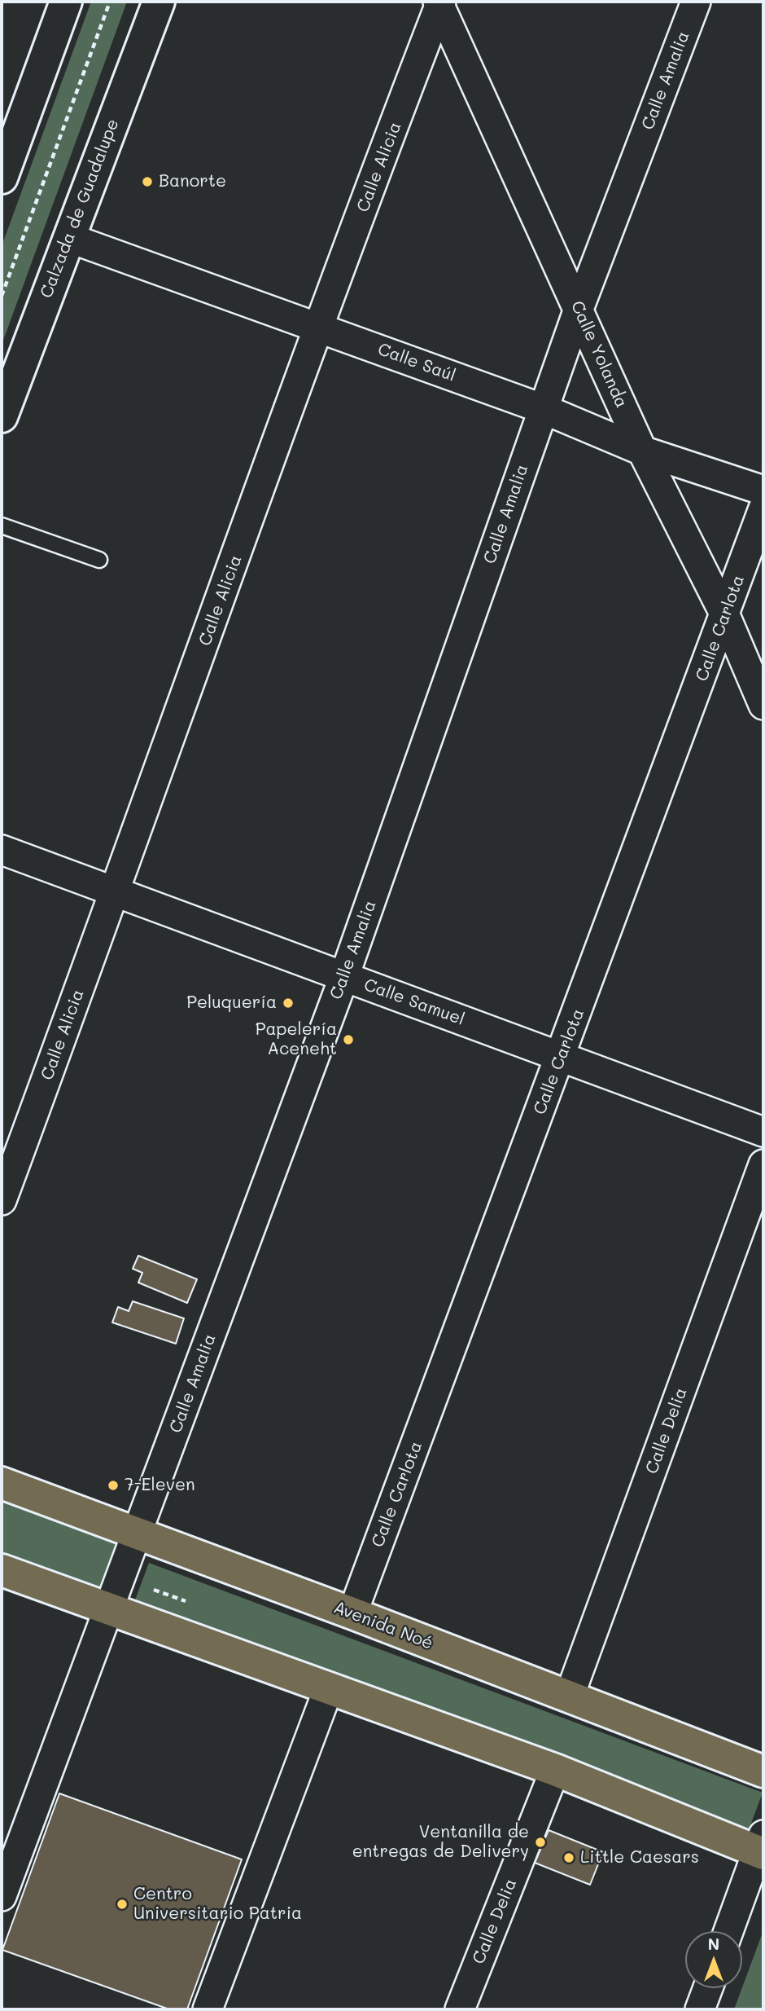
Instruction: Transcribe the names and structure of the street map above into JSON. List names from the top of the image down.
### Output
{
  "streets": {
    "main road": ["Calzada de Guadalupe", "Avenida Noé"],
    "street": [
      "Calle Amalia",
      "Calle Alicia",
      "Calle Yolanda",
      "Calle Saúl",
      "Calle Carlota",
      "Calle Samuel",
      "Calle Delia"
    ]
  },
  "crossings": [
    ["Calle Amalia", "Calle Yolanda"],
    ["Calle Amalia", "Calle Saúl"],
    ["Calle Amalia", "Calle Samuel"],
    ["Calle Amalia", "Avenida Noé"],
    ["Calle Alicia", "Calle Yolanda"],
    ["Calle Alicia", "Calle Saúl"],
    ["Calle Alicia", "Calle Samuel"],
    ["Calzada de Guadalupe", "Calle Saúl"],
    ["Calle Yolanda", "Calle Saúl"],
    ["Calle Yolanda", "Calle Carlota"],
    ["Calle Carlota", "Calle Samuel"],
    ["Calle Carlota", "Avenida Noé"],
    ["Calle Delia", "Avenida Noé"]
  ],
  "places": [
    "Banorte",
    "Peluquería",
    "Papelería Aceneht",
    "7-Eleven",
    "Ventanilla de entregas de Delivery",
    "Little Caesars",
    "Centro Universitario Patria"
  ],
  "north": "top"
}
